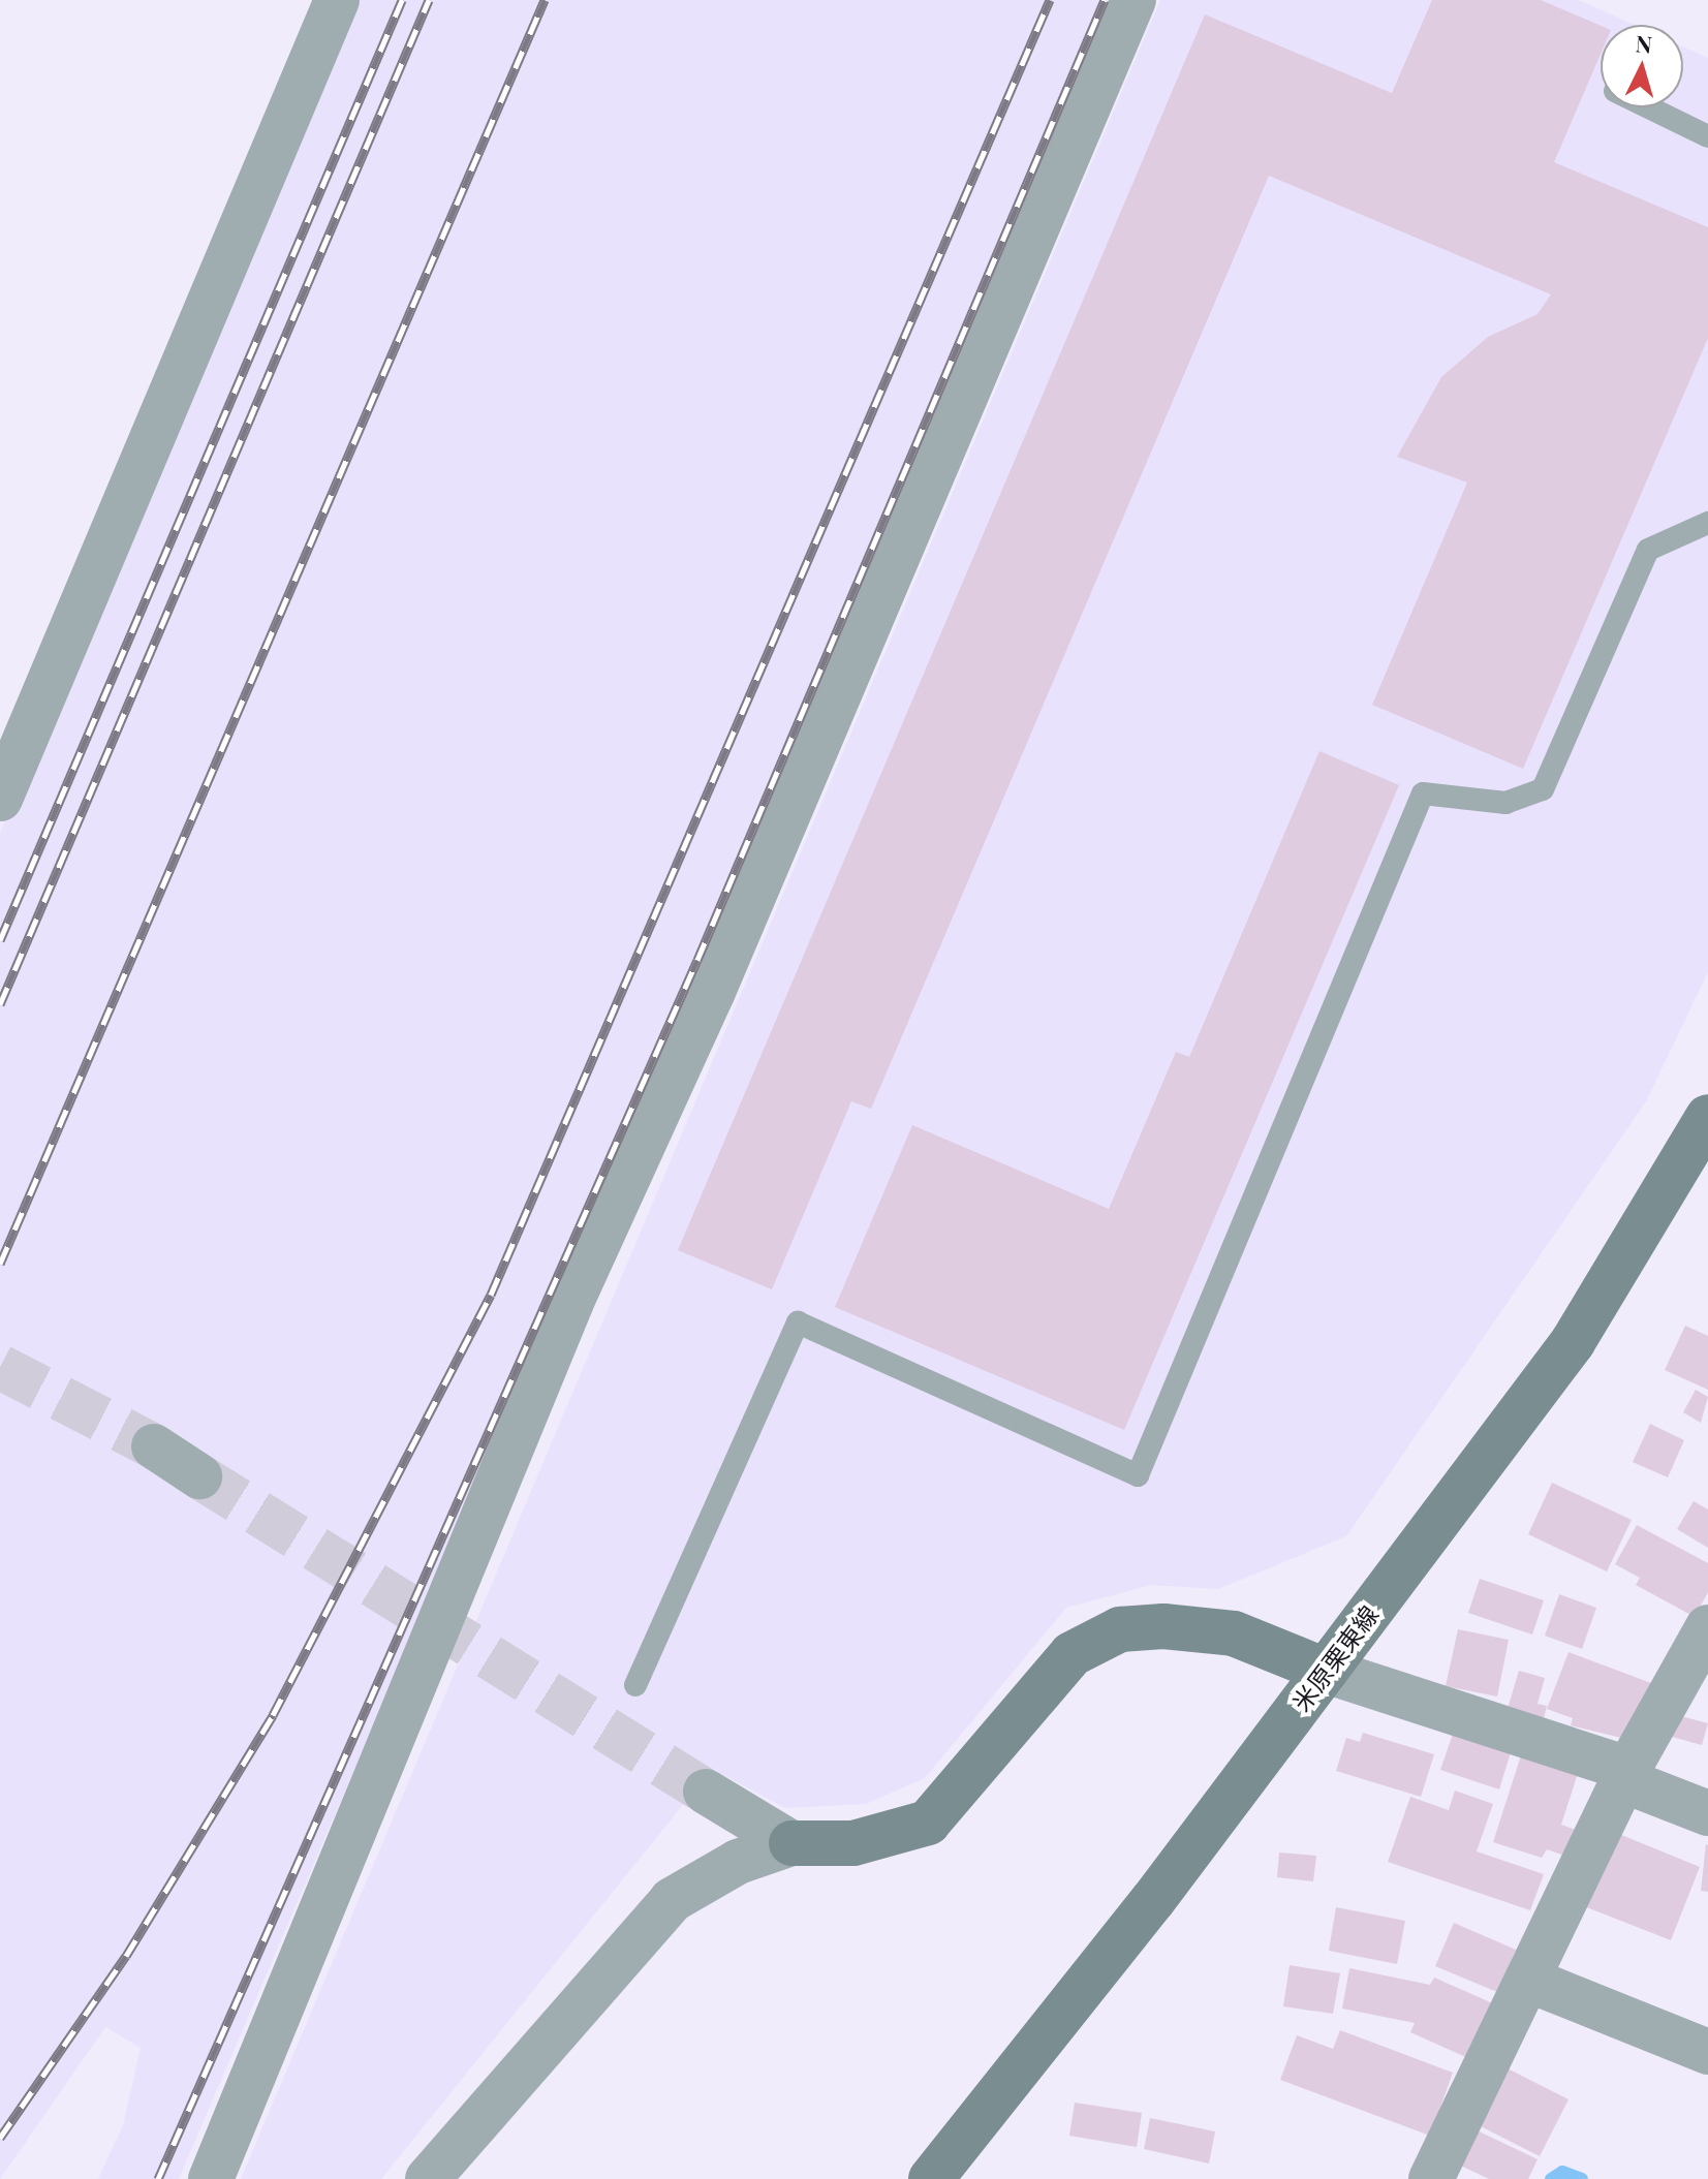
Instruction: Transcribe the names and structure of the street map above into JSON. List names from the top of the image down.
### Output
{
  "streets": {
    "main road": ["米原栗東線"]
  },
  "north": "top"
}
